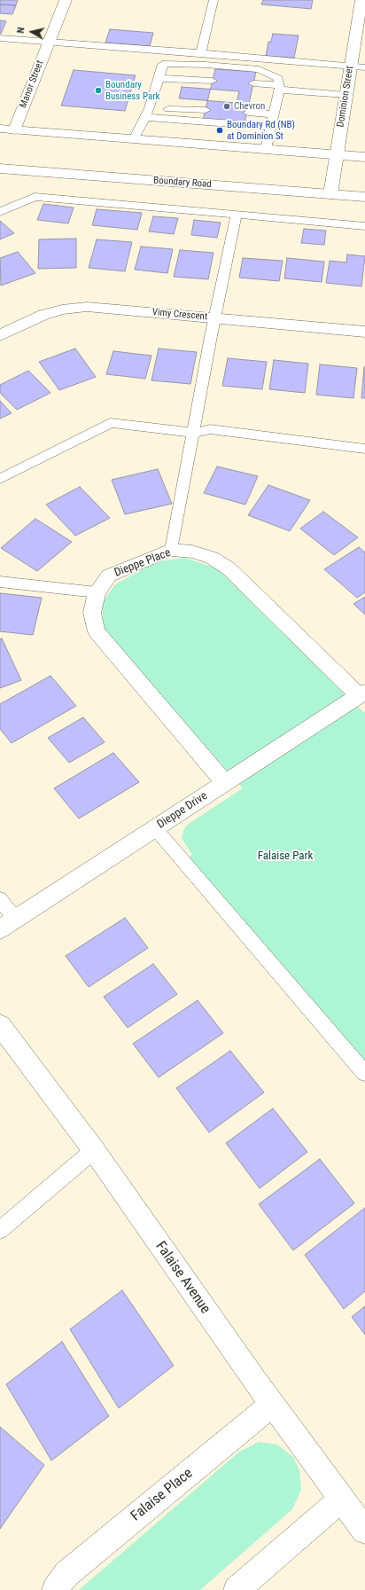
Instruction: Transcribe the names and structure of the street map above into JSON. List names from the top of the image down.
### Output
{
  "streets": {
    "street": [
      "Manor Street",
      "Dominion Street",
      "Boundary Road",
      "Vimy Crescent",
      "Dieppe Place",
      "Dieppe Drive",
      "Falaise Avenue",
      "Falaise Place"
    ]
  },
  "crossings": [
    ["Dominion Street", "Boundary Road"],
    ["Dieppe Place", "Dieppe Drive"],
    ["Falaise Avenue", "Falaise Place"]
  ],
  "parks": ["Falaise Park"],
  "places": ["Boundary Business Park", "Chevron", "Boundary Rd (NB) at Dominion St"],
  "north": "left"
}
